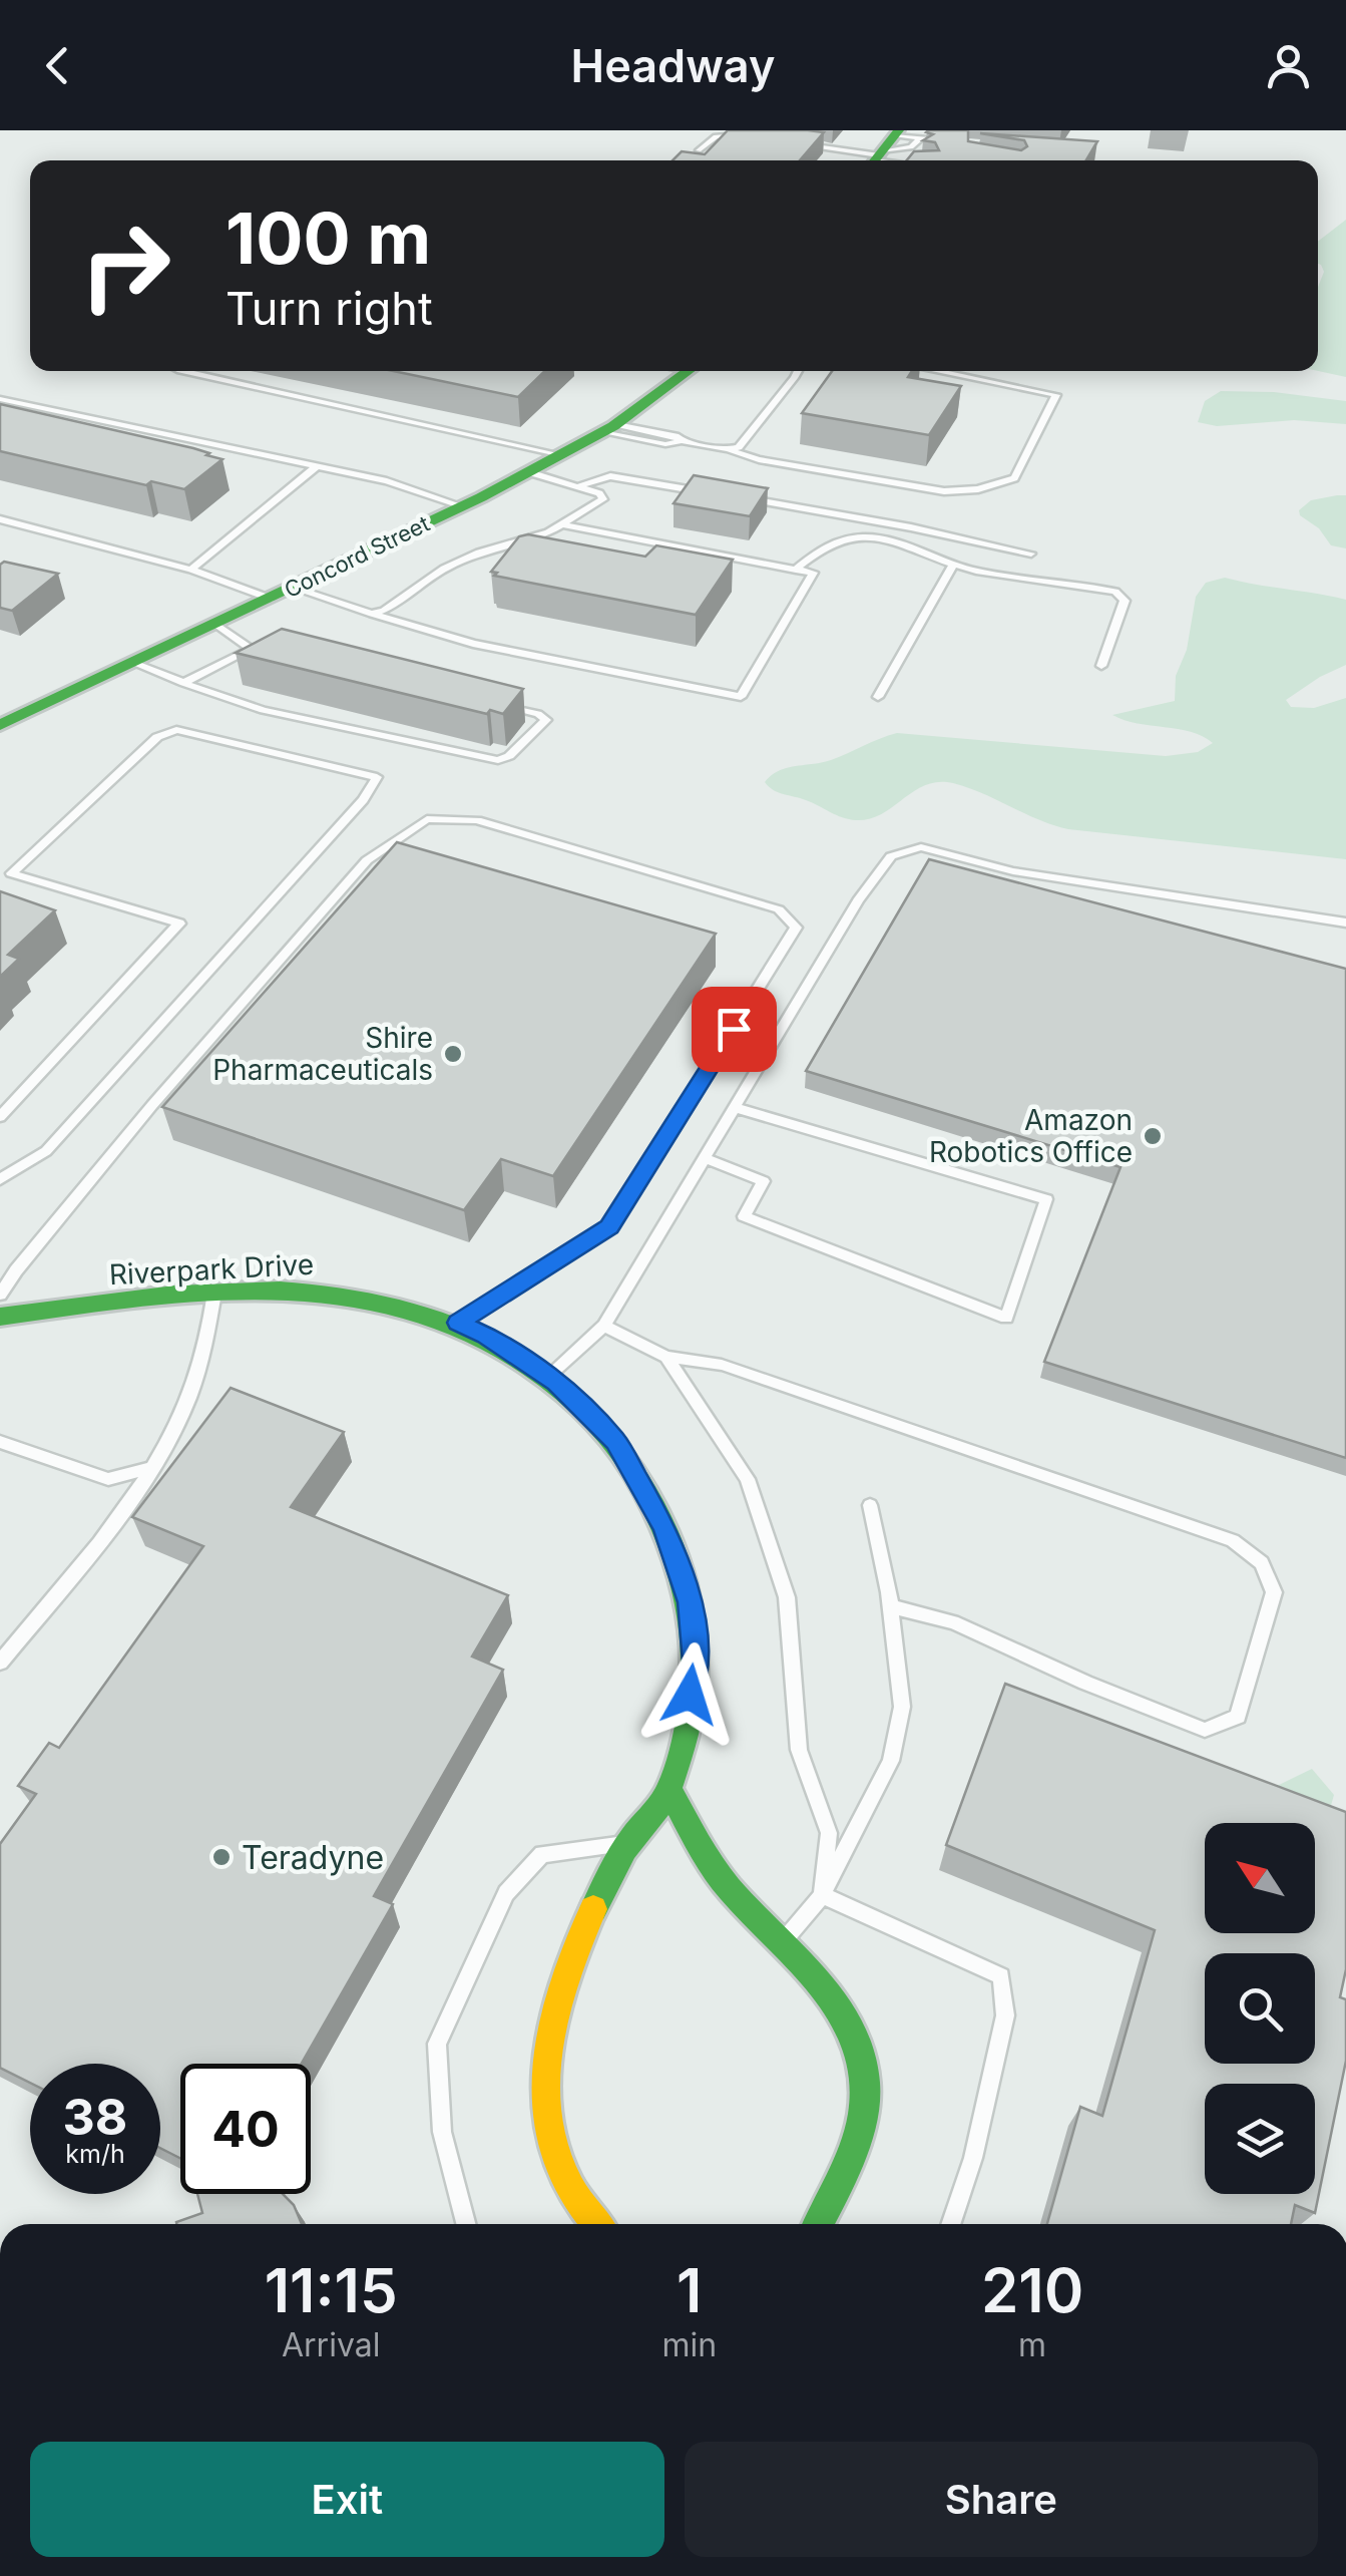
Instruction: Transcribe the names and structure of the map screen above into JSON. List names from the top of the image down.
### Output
{
  "streets": {
    "street": ["Concord Street", "Riverpark Drive"]
  },
  "places": ["Shire Pharmaceuticals", "Amazon Robotics Office", "Teradyne"],
  "north": "top left",
  "page": {
    "header": "Headway",
    "turn": ["100 m", "Turn right"],
    "speed": "38 km/h",
    "limit": "40",
    "eta": [
      "11:15",
      "Arrival",
      "1",
      "min",
      "210",
      "m"
    ],
    "buttons": ["Exit", "Share"]
  }
}
